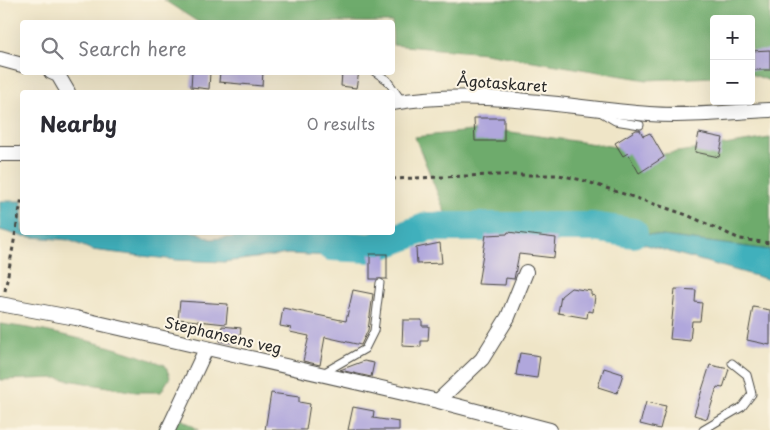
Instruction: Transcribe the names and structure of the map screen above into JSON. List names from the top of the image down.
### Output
{
  "streets": {
    "street": ["Ågotaskaret", "Stephansens veg"]
  },
  "page": {
    "map_buttons": ["+", "−"],
    "search": "Search here",
    "heading": ["Nearby", "0 results"]
  }
}
